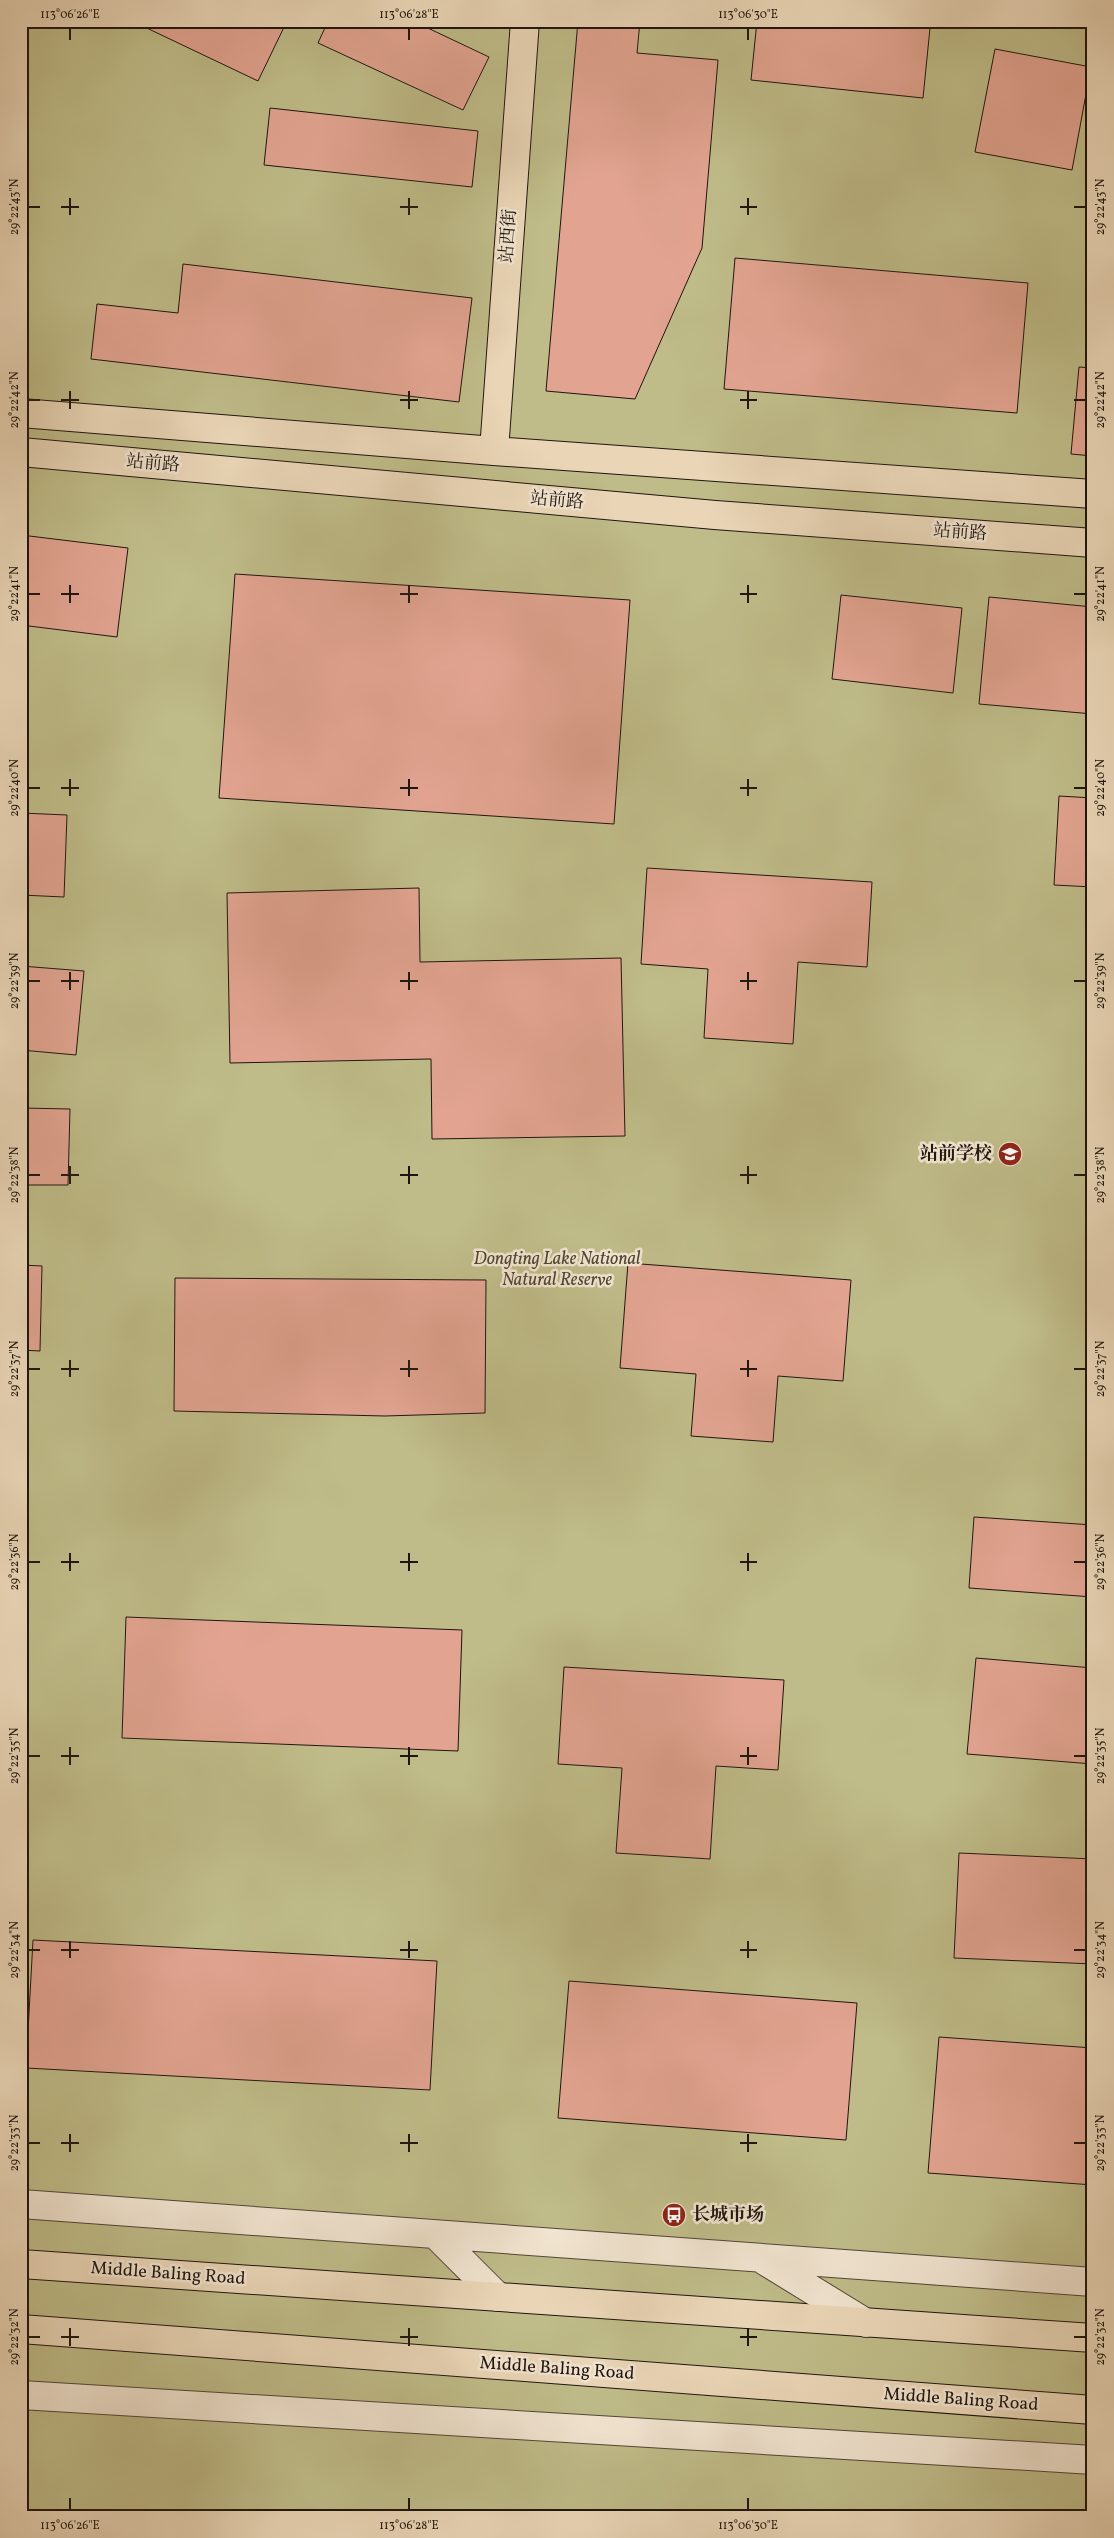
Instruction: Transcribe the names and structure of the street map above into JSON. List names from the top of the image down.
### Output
{
  "streets": {
    "main road": ["站西街", "站前路", "Middle Baling Road"]
  },
  "parks": ["Dongting Lake National Natural Reserve"],
  "places": {
    "school or university": ["站前学校"],
    "bus stop": ["长城市场"]
  },
  "coordinates": [
    "113°06'26\"E",
    "113°06'28\"E",
    "113°06'30\"E",
    "29°22'43\"N",
    "29°22'42\"N",
    "29°22'41\"N",
    "29°22'40\"N",
    "29°22'39\"N",
    "29°22'38\"N",
    "29°22'37\"N",
    "29°22'36\"N",
    "29°22'35\"N",
    "29°22'34\"N",
    "29°22'33\"N",
    "29°22'32\"N"
  ]
}
